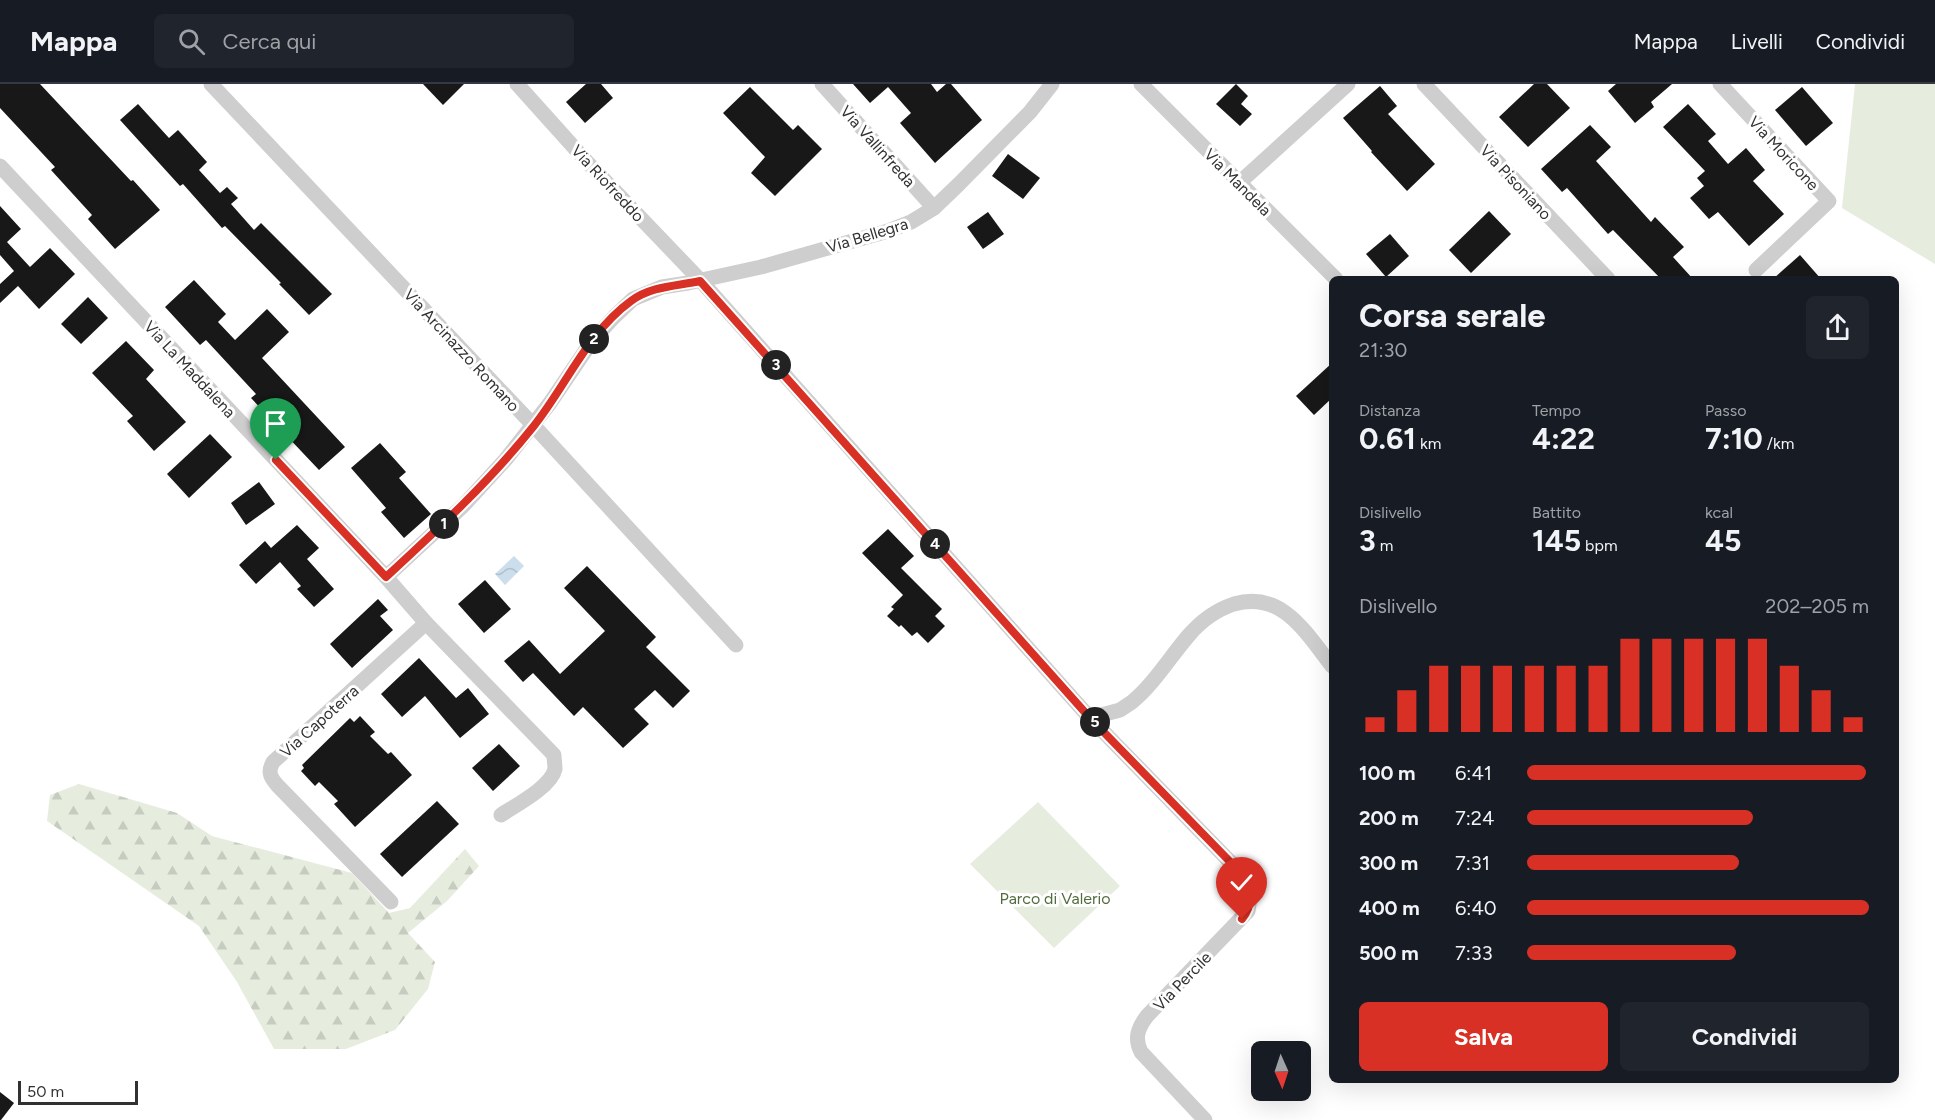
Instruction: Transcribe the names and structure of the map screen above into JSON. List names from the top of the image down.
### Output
{
  "streets": {
    "street": [
      "Via Vallinfreda",
      "Via Moricone",
      "Via Mandela",
      "Via Pisoniano",
      "Via Riofreddo",
      "Via Bellegra",
      "Via Arcinazzo Romano",
      "Via La Maddalena",
      "Via Capoterra",
      "Via Percile"
    ]
  },
  "crossings": [
    ["Via Vallinfreda", "Via Bellegra"],
    ["Via Riofreddo", "Via Bellegra"],
    ["Via Riofreddo", "Via Percile"],
    ["Via Bellegra", "Via Arcinazzo Romano"],
    ["Via Bellegra", "Via La Maddalena"],
    ["Via Bellegra", "Via Percile"],
    ["Via La Maddalena", "Via Capoterra"]
  ],
  "parks": ["Parco di Valerio"],
  "scale_bar": "50 m",
  "north": "bottom",
  "page": {
    "header": "Mappa",
    "search": "Cerca qui",
    "nav": ["Mappa", "Livelli", "Condividi"],
    "heading": ["Corsa serale", "21:30"],
    "pins": [
      "2",
      "3",
      "1",
      "4",
      "5"
    ],
    "stats": [
      ["Distanza", "0.61 km"],
      ["Tempo", "4:22"],
      ["Passo", "7:10 /km"],
      ["Dislivello", "3 m"],
      ["Battito", "145 bpm"],
      ["kcal", "45"]
    ],
    "chart": ["Dislivello", "202–205 m"],
    "list": [
      {
        "name": "100 m",
        "note": "6:41"
      },
      {
        "name": "200 m",
        "note": "7:24"
      },
      {
        "name": "300 m",
        "note": "7:31"
      },
      {
        "name": "400 m",
        "note": "6:40"
      },
      {
        "name": "500 m",
        "note": "7:33"
      }
    ],
    "buttons": ["Salva", "Condividi"],
    "scale": "50 m"
  }
}
